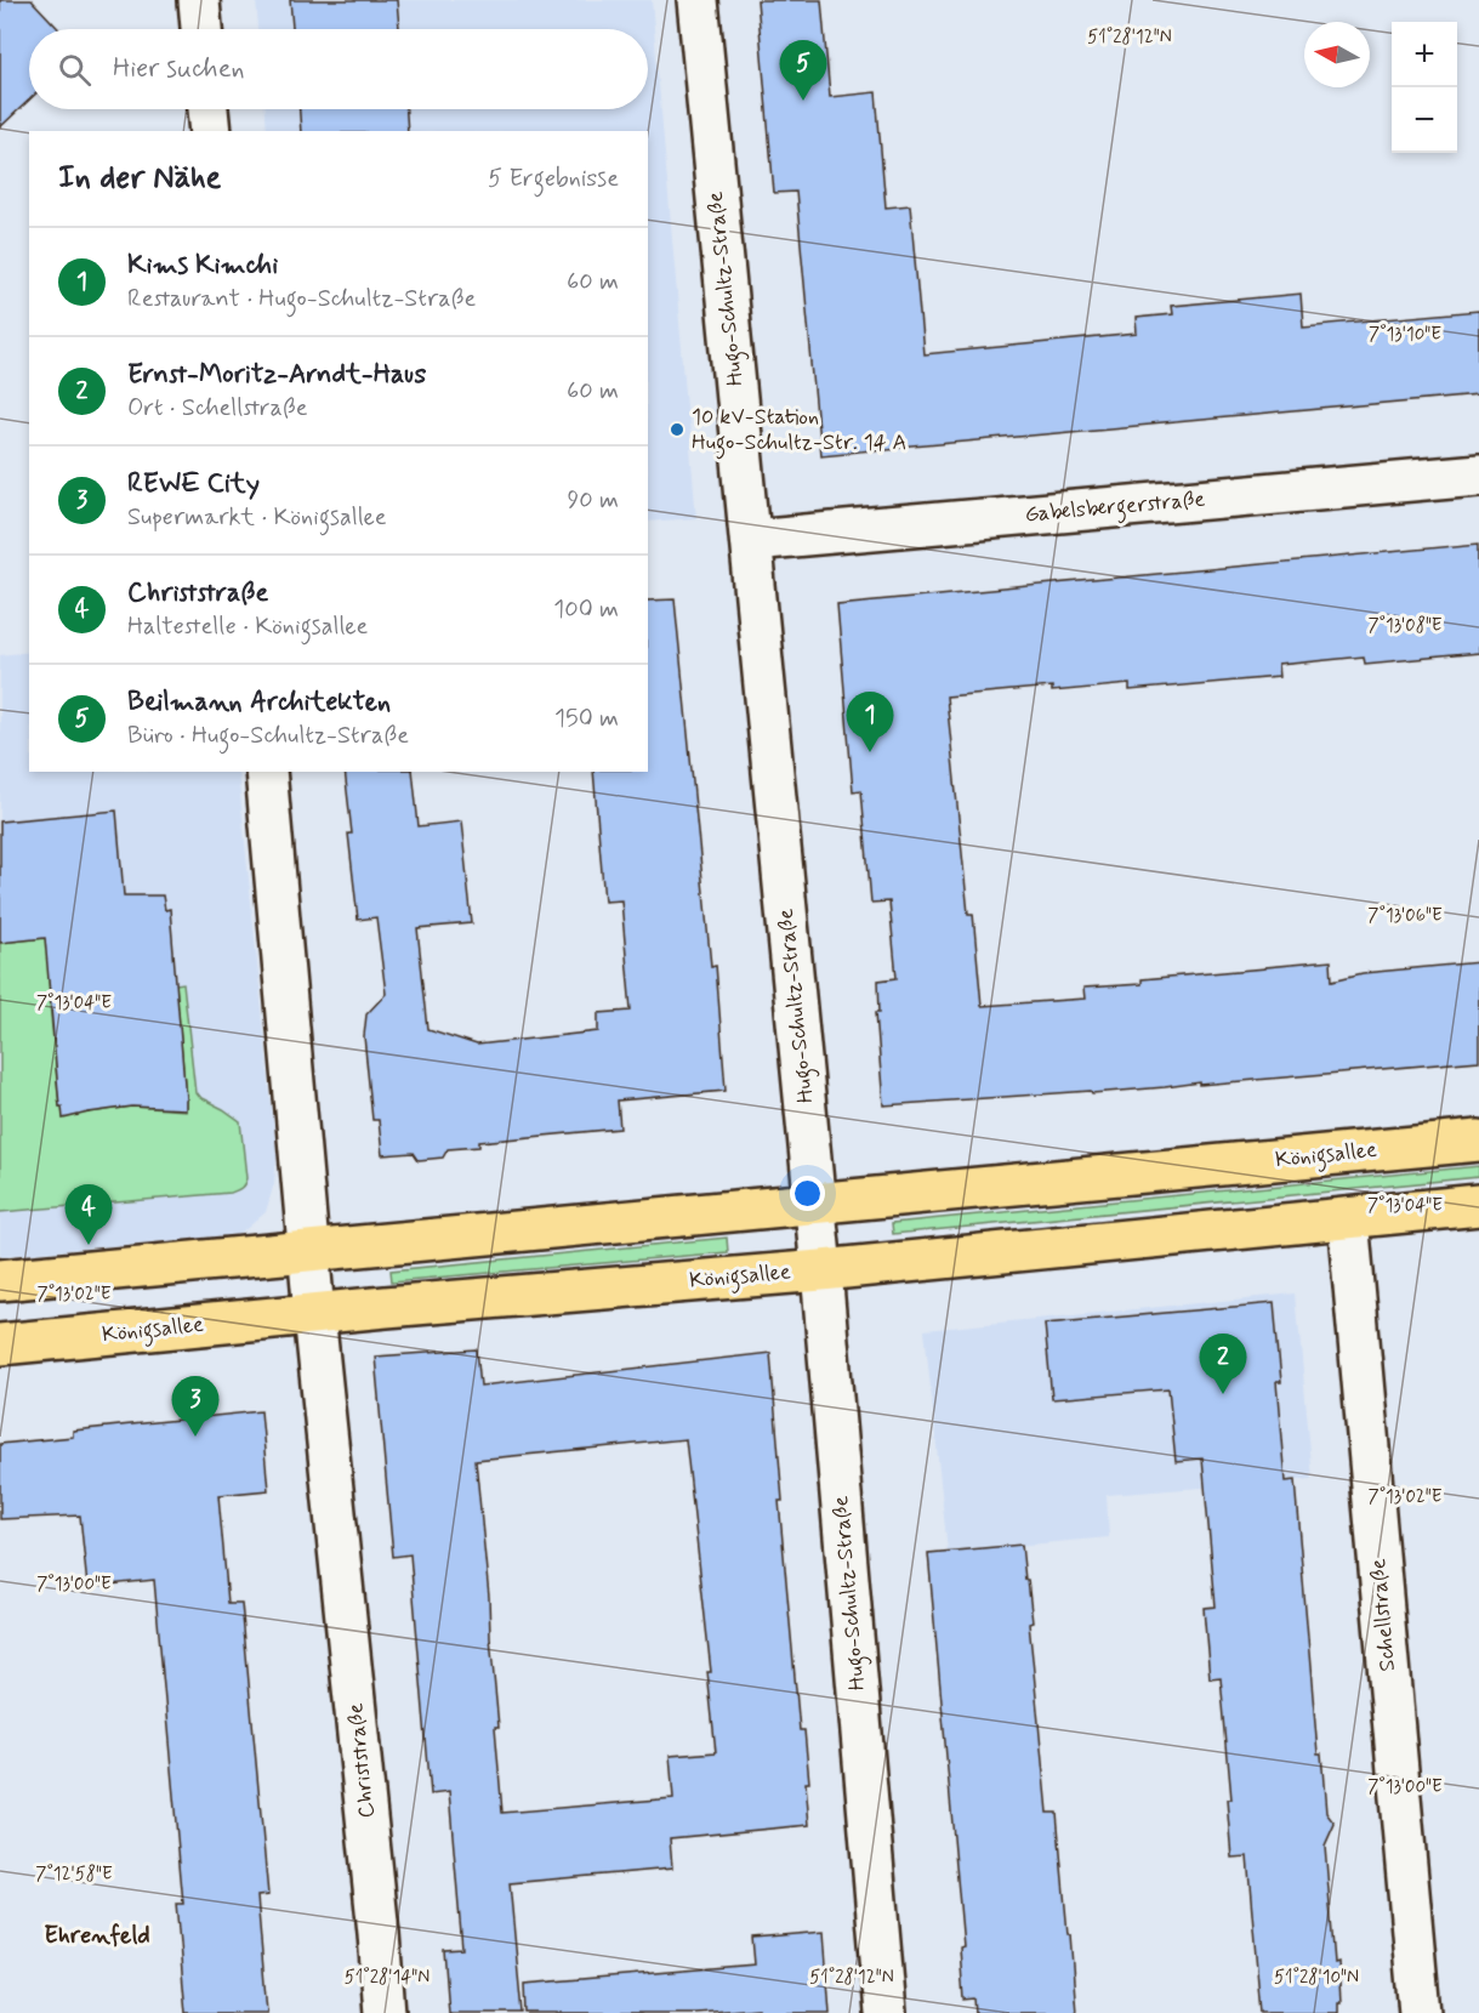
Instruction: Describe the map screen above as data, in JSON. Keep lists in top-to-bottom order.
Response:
{
  "streets": {
    "main road": ["Königsallee"],
    "street": [
      "Hugo-Schultz-Straße",
      "Gabelsbergerstraße",
      "Schellstraße",
      "Christstraße"
    ]
  },
  "crossings": [
    ["Hugo-Schultz-Straße", "Gabelsbergerstraße"],
    ["Hugo-Schultz-Straße", "Königsallee"],
    ["Königsallee", "Schellstraße"],
    ["Königsallee", "Christstraße"]
  ],
  "districts": ["Ehrenfeld"],
  "places": ["10 kV-Station Hugo-Schultz-Str. 14 A"],
  "north": "left",
  "page": {
    "map_buttons": ["+", "−"],
    "search": "Hier suchen",
    "pins": [
      "5",
      "1",
      "4",
      "2",
      "3"
    ],
    "heading": ["In der Nähe", "5 Ergebnisse"],
    "list": [
      {
        "mark": "1",
        "name": "Kims Kimchi",
        "note": "Restaurant · Hugo-Schultz-Straße",
        "value": "60 m"
      },
      {
        "mark": "2",
        "name": "Ernst-Moritz-Arndt-Haus",
        "note": "Ort · Schellstraße",
        "value": "60 m"
      },
      {
        "mark": "3",
        "name": "REWE City",
        "note": "Supermarkt · Königsallee",
        "value": "90 m"
      },
      {
        "mark": "4",
        "name": "Christstraße",
        "note": "Haltestelle · Königsallee",
        "value": "100 m"
      },
      {
        "mark": "5",
        "name": "Beilmann Architekten",
        "note": "Büro · Hugo-Schultz-Straße",
        "value": "150 m"
      }
    ]
  },
  "coordinates": [
    "51°28'12\"N",
    "7°13'10\"E",
    "7°13'08\"E",
    "7°13'06\"E",
    "7°13'04\"E",
    "7°13'02\"E",
    "7°13'00\"E",
    "7°12'58\"E",
    "51°28'14\"N",
    "51°28'10\"N"
  ]
}
